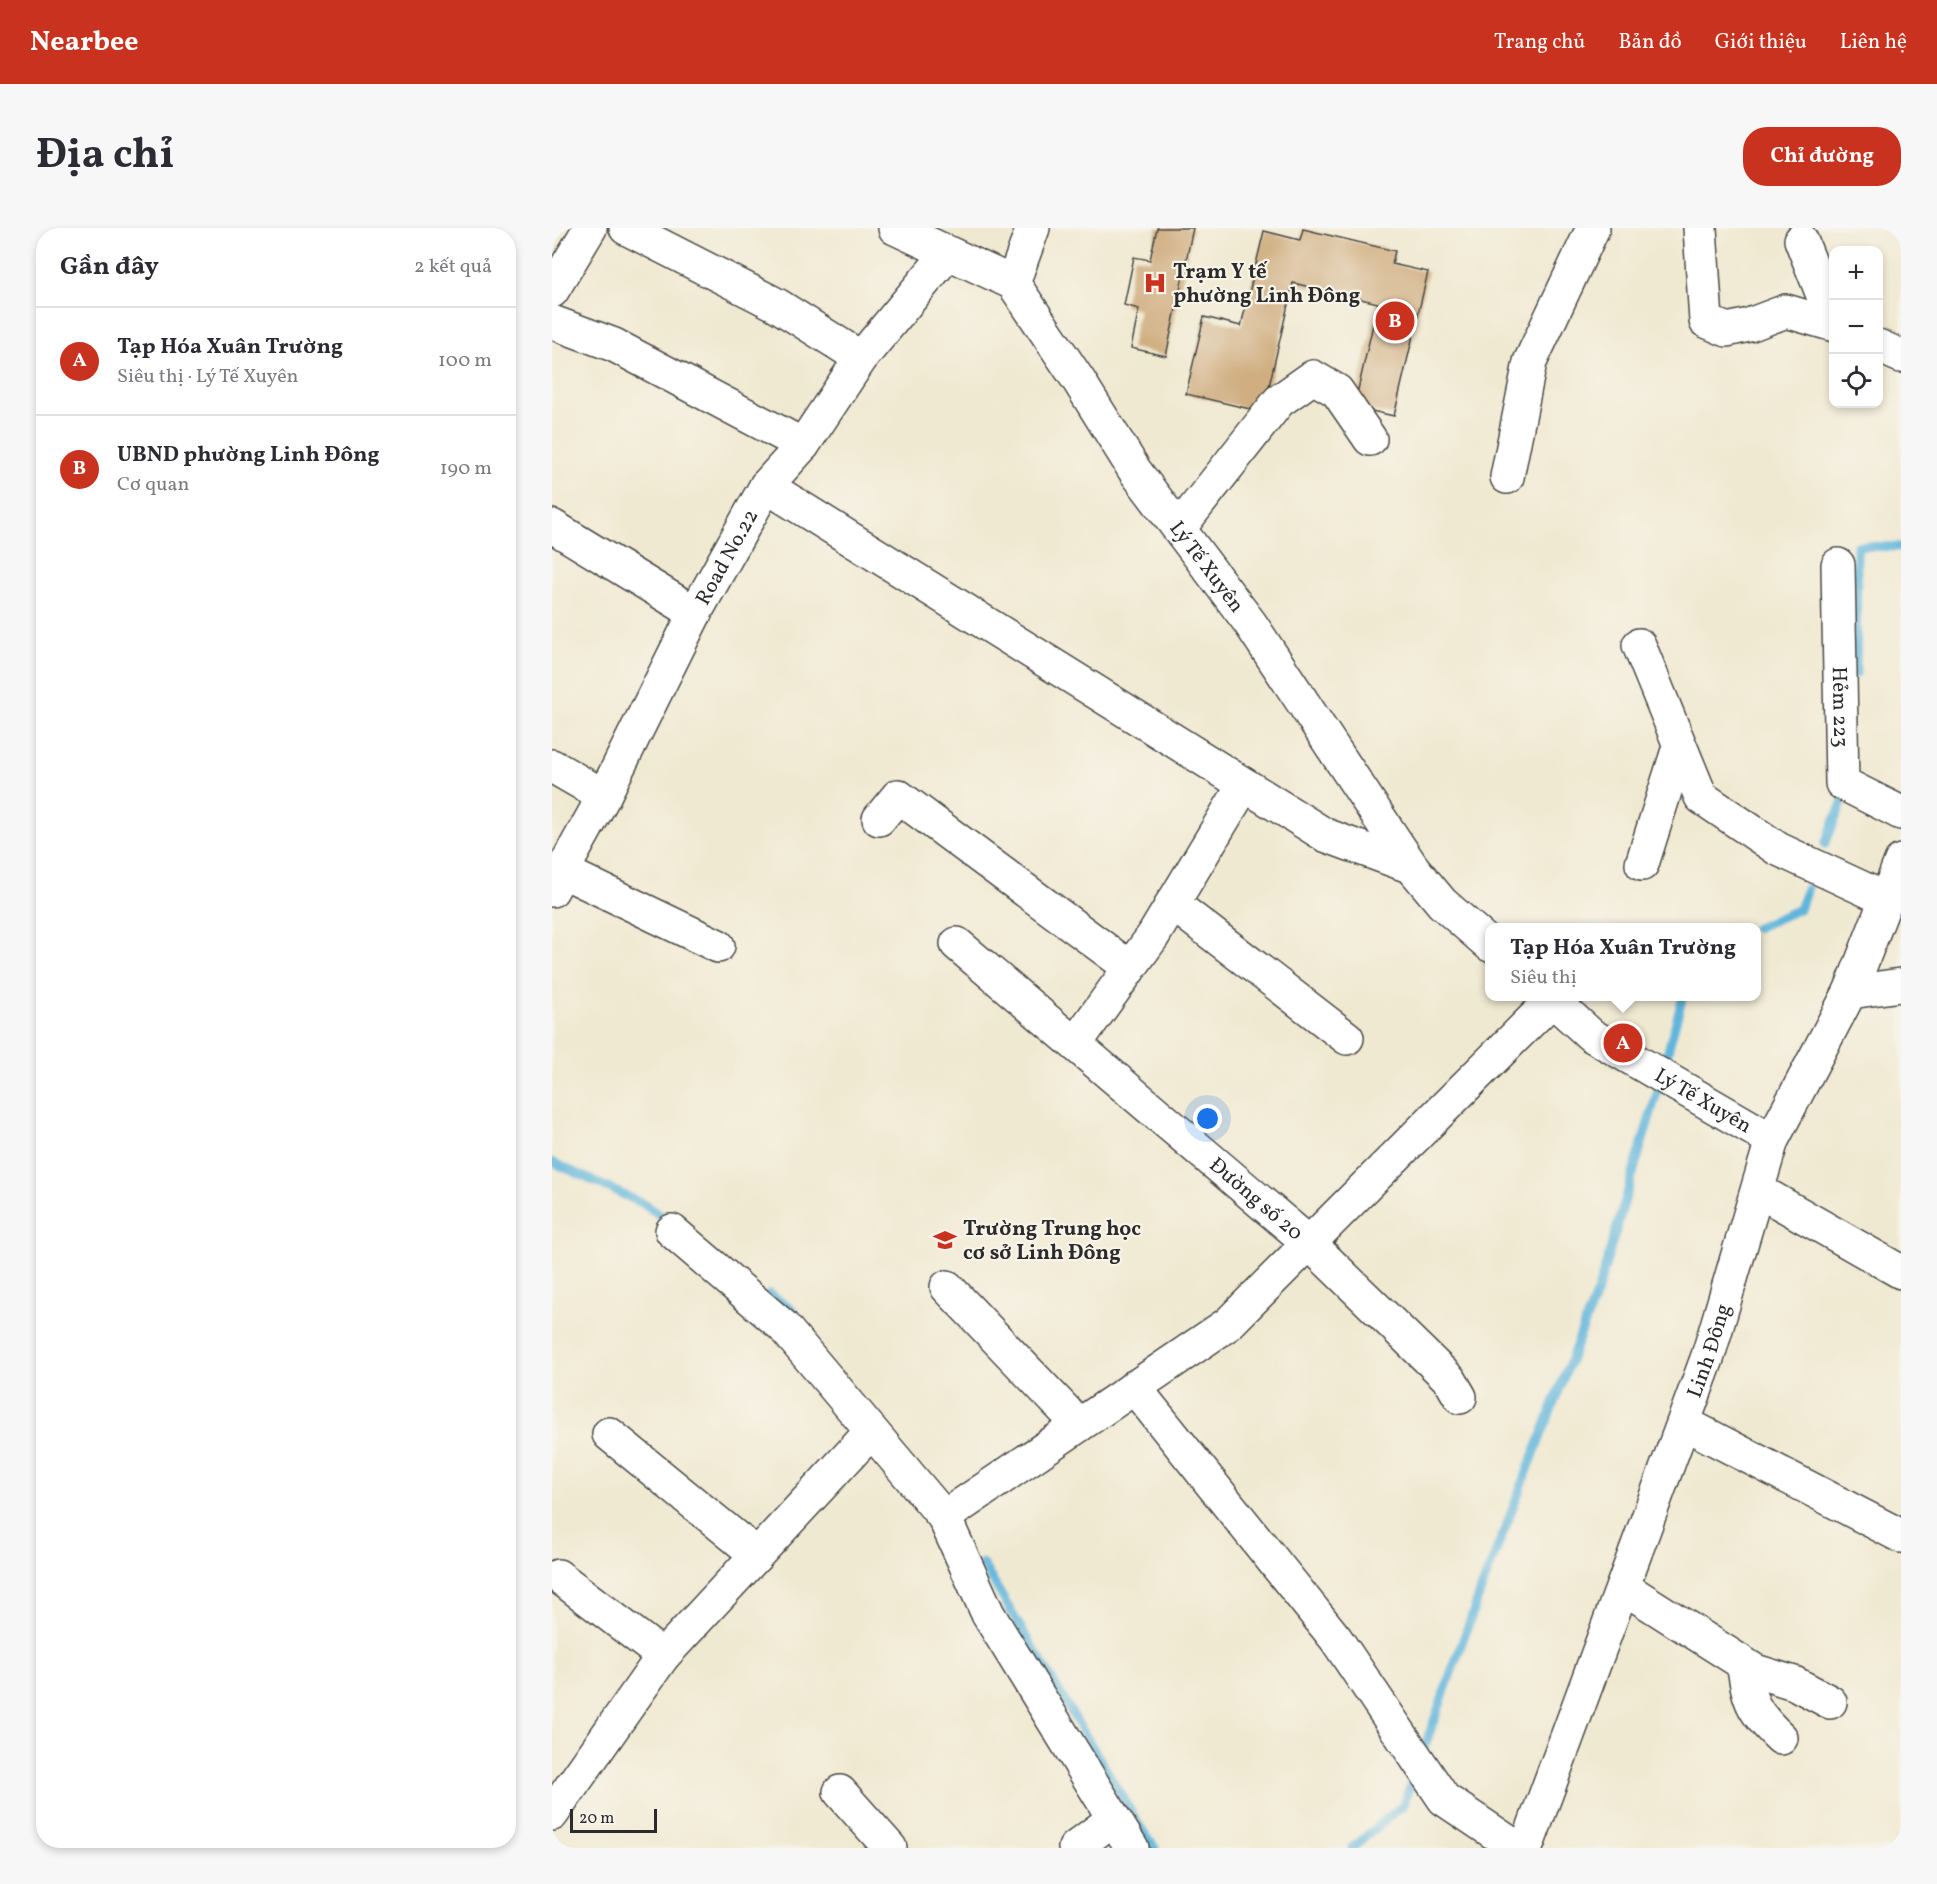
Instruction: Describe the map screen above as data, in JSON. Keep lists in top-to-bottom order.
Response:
{
  "streets": {
    "street": [
      "Road No.22",
      "Lý Tế Xuyên",
      "Hẻm 223",
      "Đường số 20",
      "Linh Đông"
    ]
  },
  "crossings": [
    ["Lý Tế Xuyên", "Linh Đông"]
  ],
  "places": {
    "hospital": ["Trạm Y tế phường Linh Đông"],
    "school or university": ["Trường Trung học cơ sở Linh Đông"]
  },
  "scale_bar": "20 m",
  "page": {
    "header": "Nearbee",
    "nav": [
      "Trang chủ",
      "Bản đồ",
      "Giới thiệu",
      "Liên hệ"
    ],
    "title": "Địa chỉ",
    "buttons": "Chỉ đường",
    "heading": ["Gần đây", "2 kết quả"],
    "map_buttons": ["+", "−"],
    "pins": ["B", "A"],
    "list": [
      {
        "mark": "A",
        "name": "Tạp Hóa Xuân Trường",
        "note": "Siêu thị · Lý Tế Xuyên",
        "value": "100 m"
      },
      {
        "mark": "B",
        "name": "UBND phường Linh Đông",
        "note": "Cơ quan",
        "value": "190 m"
      }
    ],
    "popup": ["Tạp Hóa Xuân Trường", "Siêu thị"],
    "scale": "20 m"
  }
}
